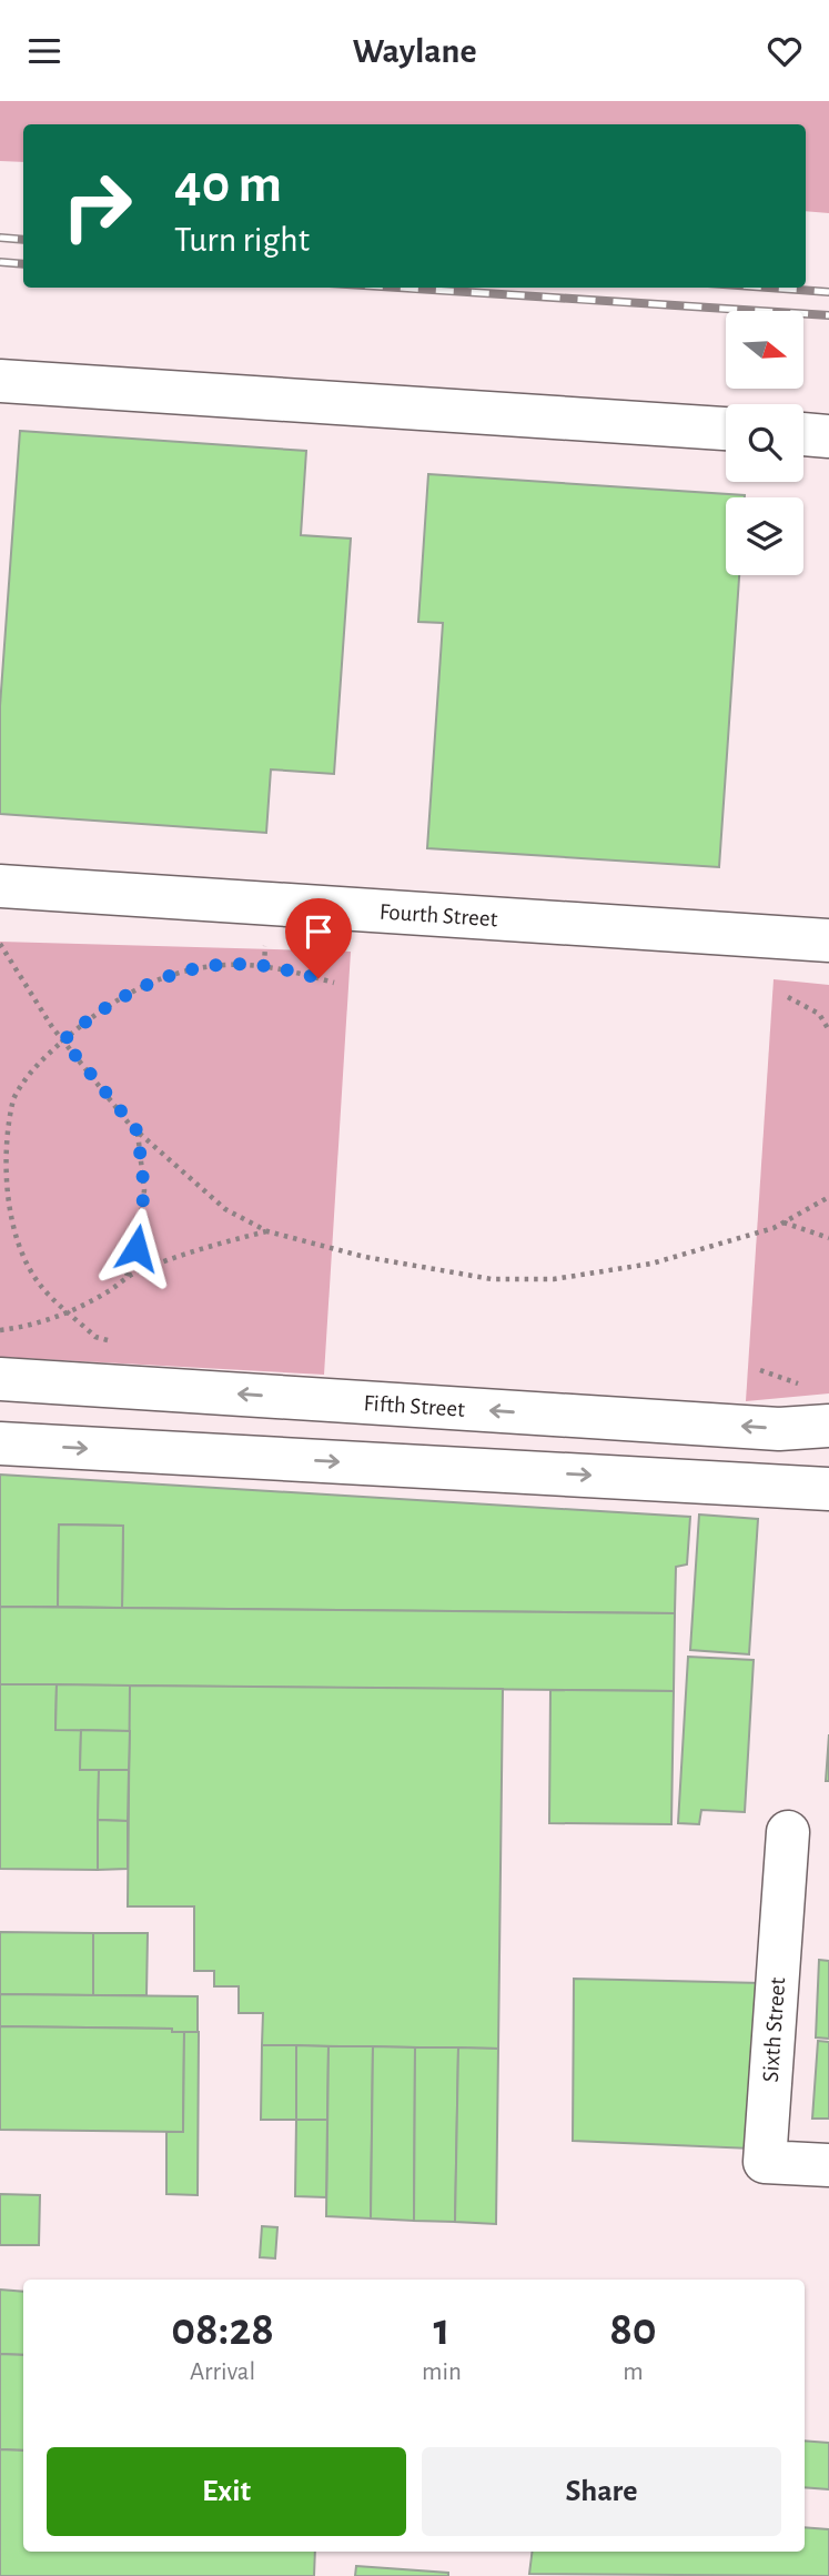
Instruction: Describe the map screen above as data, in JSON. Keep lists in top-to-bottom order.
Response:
{
  "streets": {
    "lane": ["Fourth Street", "Fifth Street", "Sixth Street"]
  },
  "north": "right",
  "page": {
    "header": "Waylane",
    "turn": ["40 m", "Turn right"],
    "eta": [
      "08:28",
      "Arrival",
      "1",
      "min",
      "80",
      "m"
    ],
    "buttons": ["Exit", "Share"]
  }
}
